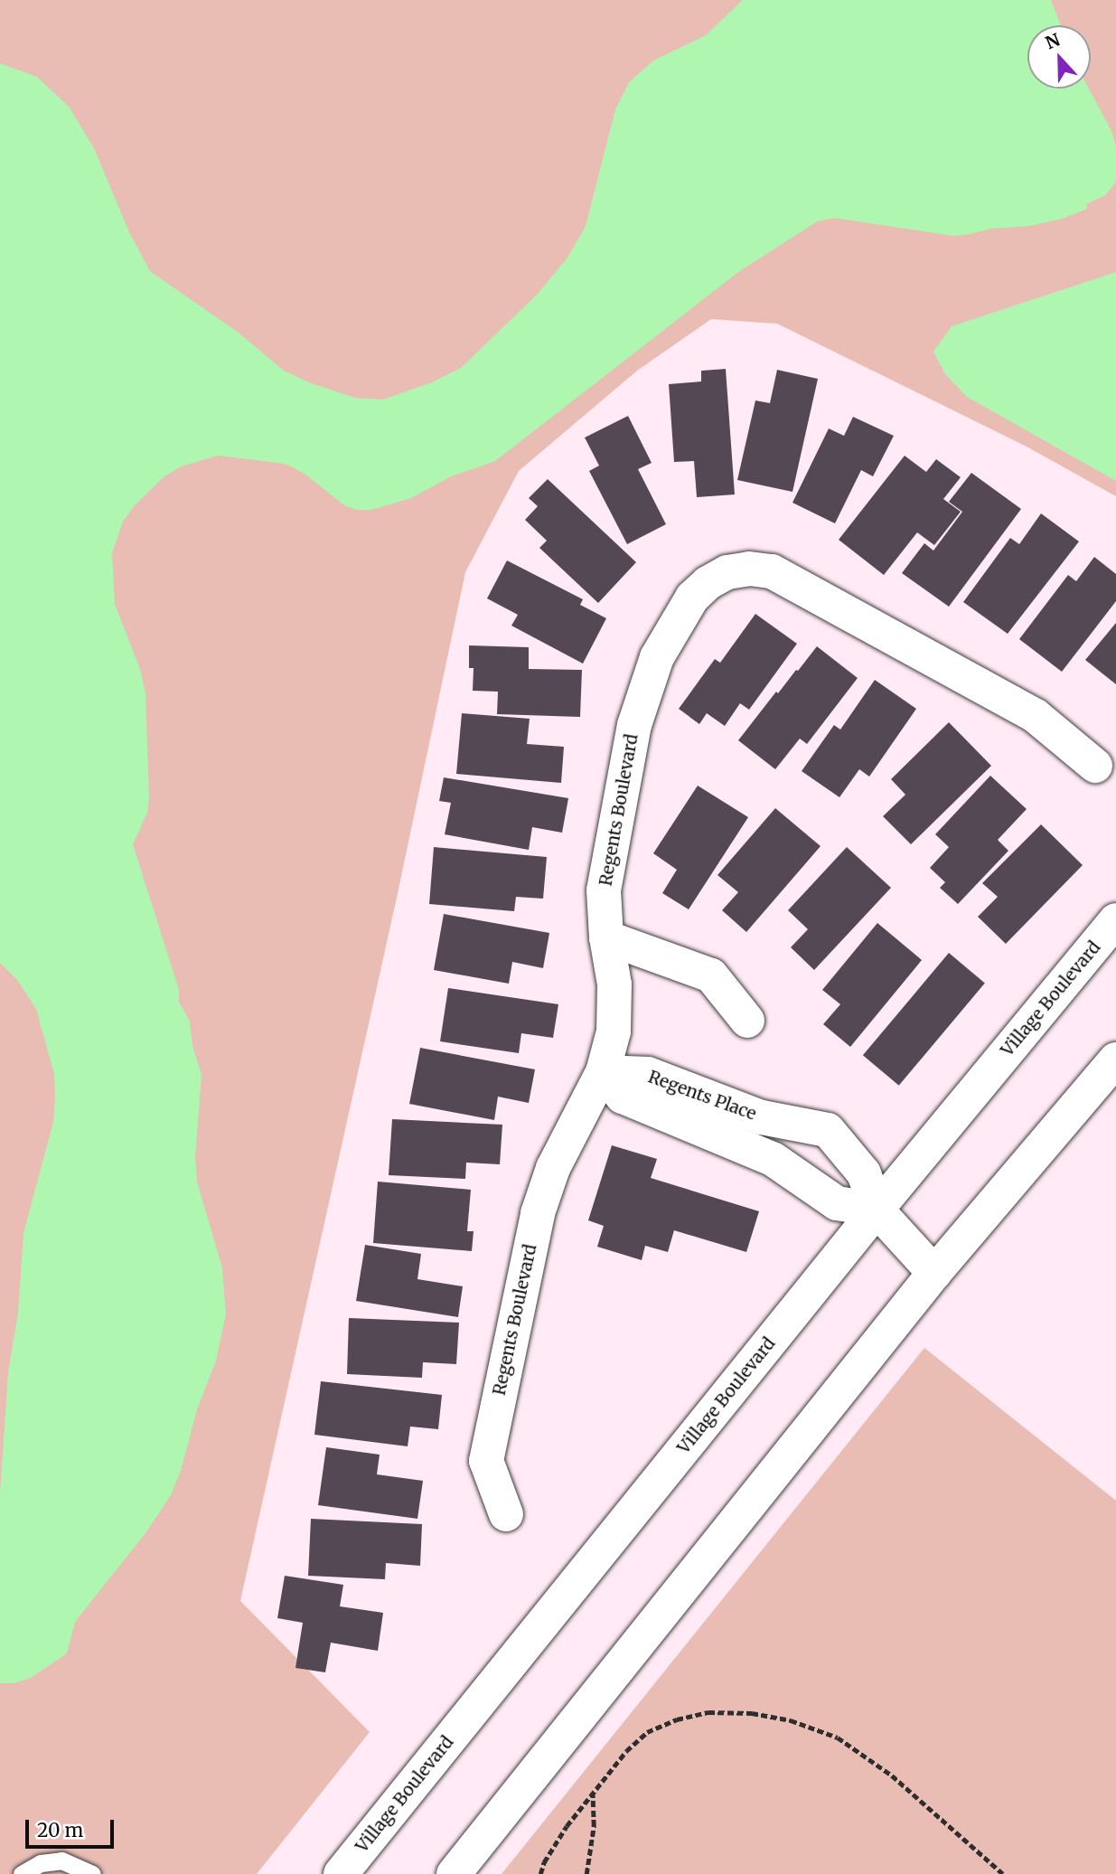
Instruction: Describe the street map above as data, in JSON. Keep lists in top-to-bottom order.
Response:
{
  "streets": {
    "street": ["Regents Boulevard", "Village Boulevard", "Regents Place"]
  },
  "crossings": [
    ["Regents Boulevard", "Regents Place"],
    ["Village Boulevard", "Regents Place"]
  ],
  "scale_bar": "20 m",
  "north": "top"
}
